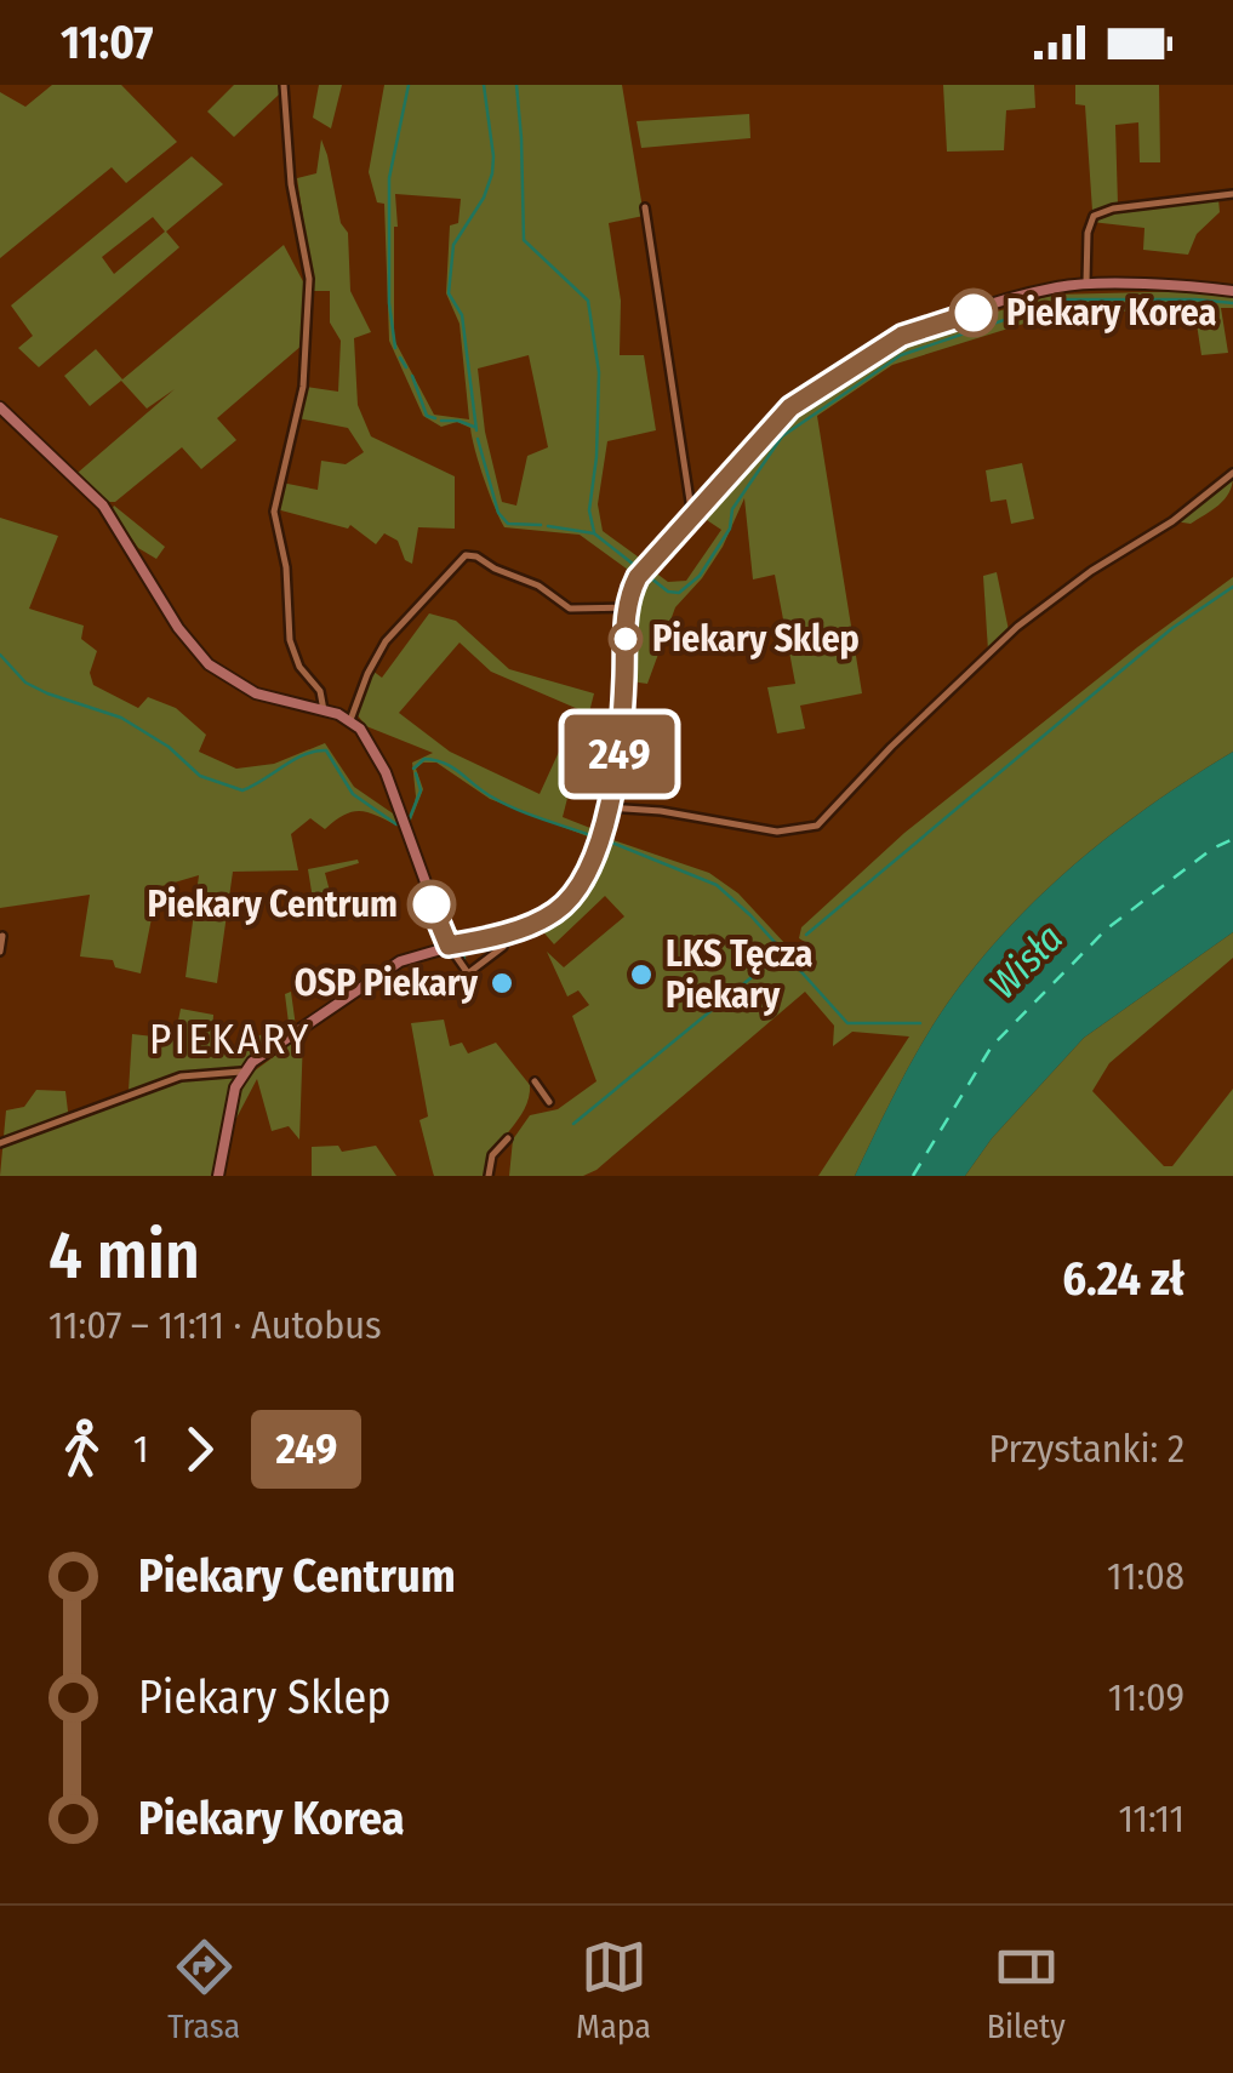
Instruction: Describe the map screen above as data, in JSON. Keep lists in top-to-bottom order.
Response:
{
  "districts": ["PIEKARY"],
  "water": ["Wisła"],
  "places": [
    "Piekary Korea",
    "Piekary Sklep",
    "Piekary Centrum",
    "LKS Tęcza Piekary",
    "OSP Piekary"
  ],
  "lines": ["bus line 249"],
  "page": {
    "status": "11:07",
    "on_map": "249",
    "heading": ["4 min", "11:07 – 11:11 · Autobus", "6.24 zł"],
    "legs": ["1", "249", "Przystanki: 2"],
    "list": [
      {
        "name": "Piekary Centrum",
        "value": "11:08"
      },
      {
        "name": "Piekary Sklep",
        "value": "11:09"
      },
      {
        "name": "Piekary Korea",
        "value": "11:11"
      }
    ],
    "tabs": ["Trasa", "Mapa", "Bilety"]
  }
}
